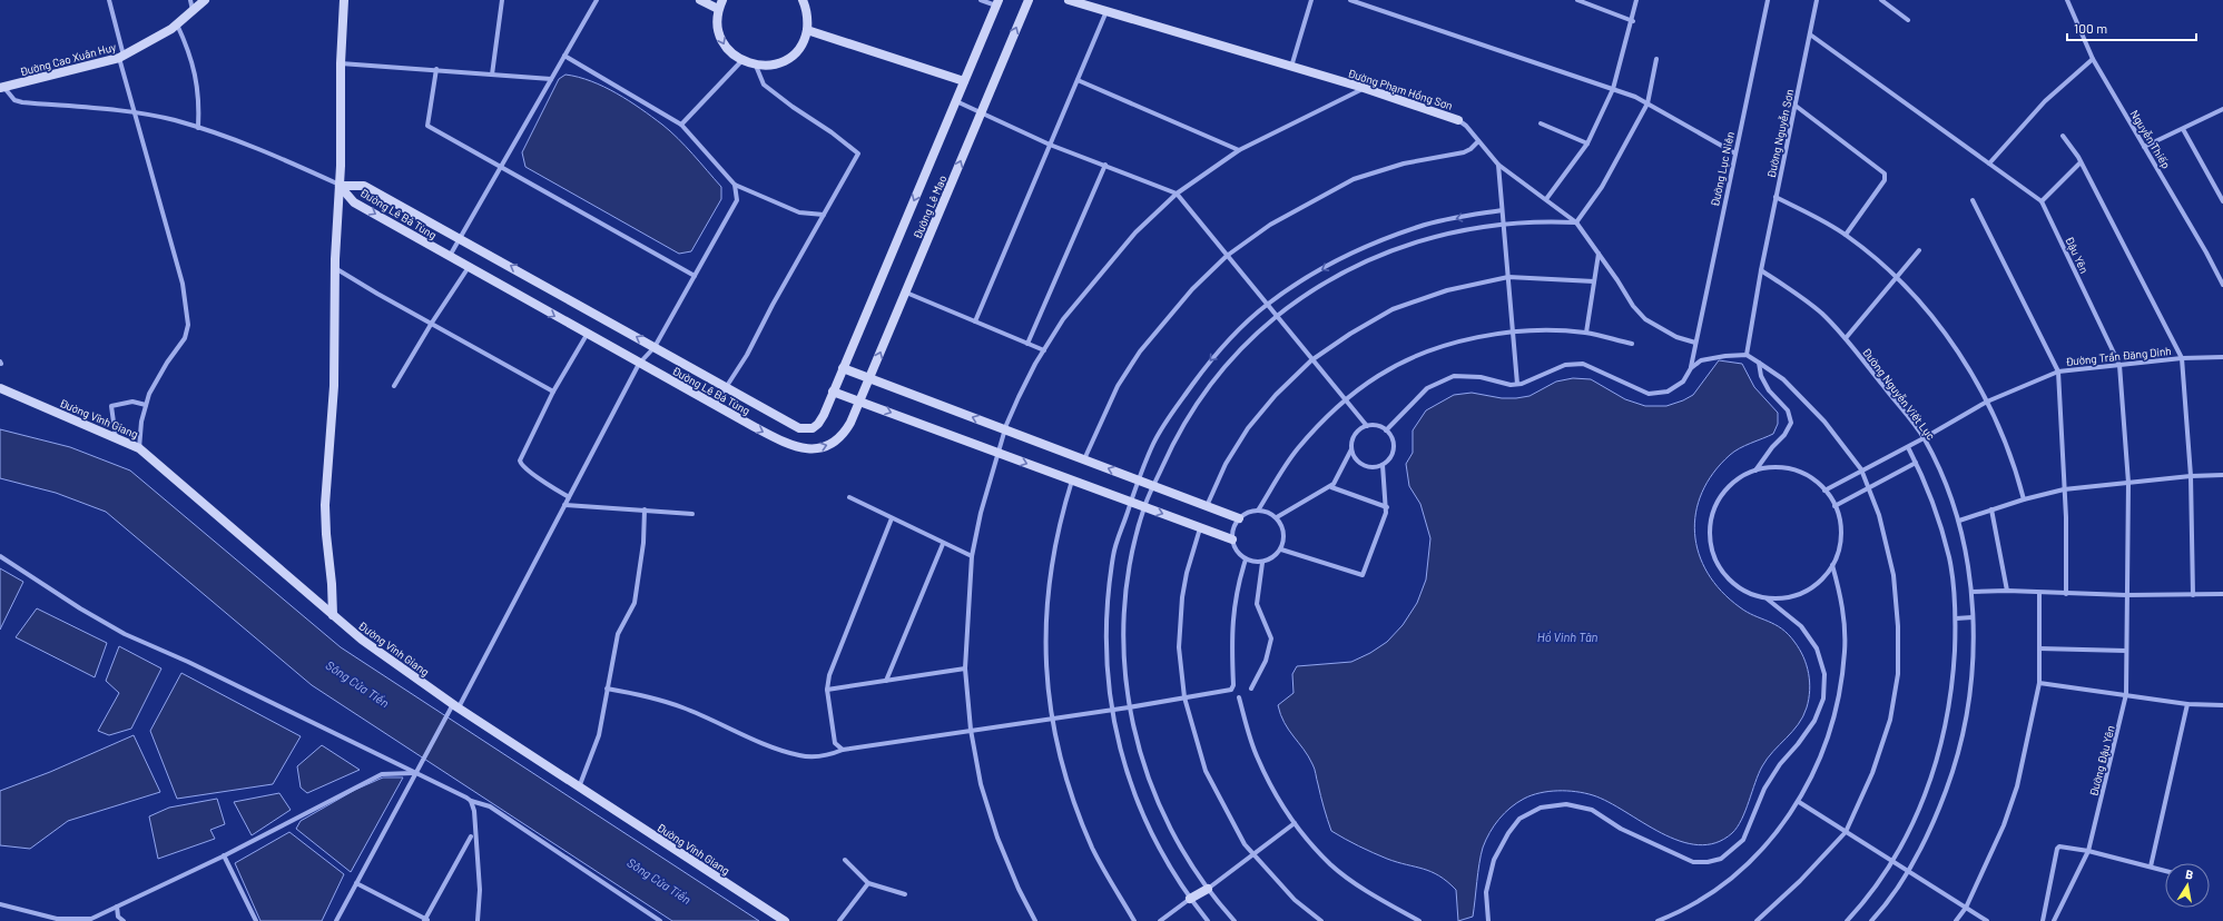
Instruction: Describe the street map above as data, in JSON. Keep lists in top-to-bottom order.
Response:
{
  "streets": {
    "street": [
      "Đường Cao Xuân Huy",
      "Đường Phạm Hồng Sơn",
      "Đường Nguyễn Sơn",
      "Nguyễn Thiếp",
      "Đường Lục Niên",
      "Đường Lê Mao",
      "Đường Lê Bá Tùng",
      "Đậu Yên",
      "Đường Trần Đăng Dinh",
      "Đường Nguyễn Viết Lục",
      "Đường Vĩnh Giang",
      "Đường Đậu Yên"
    ]
  },
  "crossings": [
    ["Đường Phạm Hồng Sơn", "Đường Lục Niên"],
    ["Đường Nguyễn Sơn", "Đậu Yên"],
    ["Đường Nguyễn Sơn", "Đường Nguyễn Viết Lục"],
    ["Đường Lê Mao", "Đường Lê Bá Tùng"],
    ["Đậu Yên", "Đường Trần Đăng Dinh"],
    ["Đậu Yên", "Đường Đậu Yên"],
    ["Đường Trần Đăng Dinh", "Đường Nguyễn Viết Lục"]
  ],
  "water": ["Hồ Vinh Tân", "Sông Cửa Tiền"],
  "scale_bar": "100 m",
  "north": "top"
}
